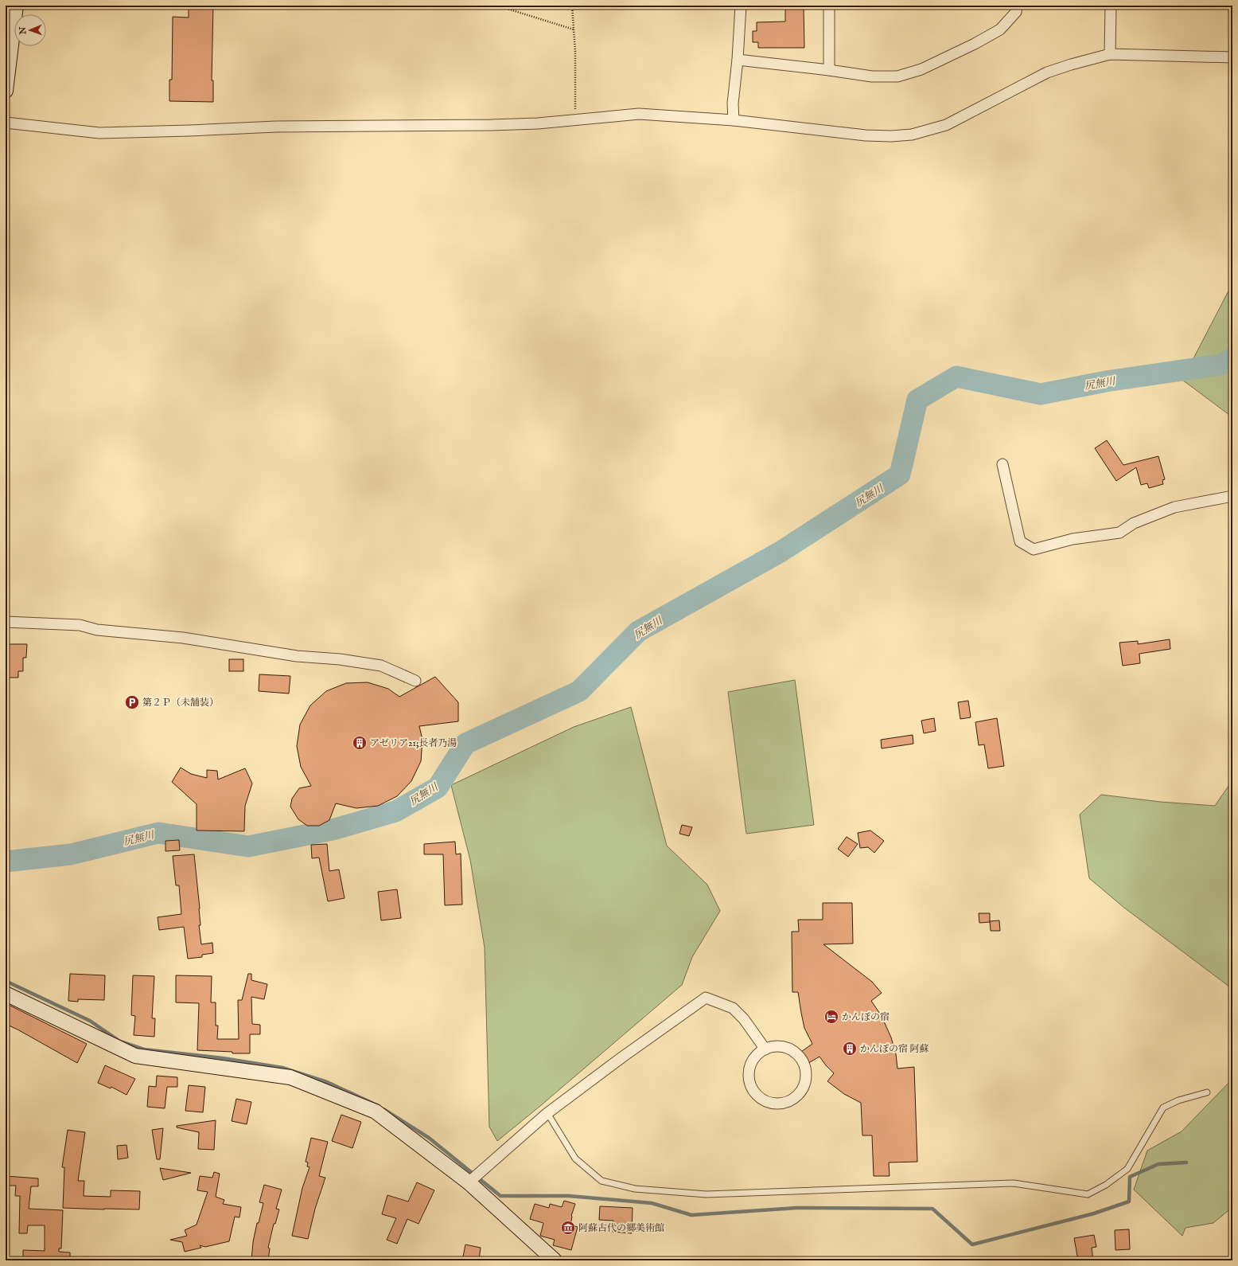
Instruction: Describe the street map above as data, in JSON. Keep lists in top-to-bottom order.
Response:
{
  "water": ["尻無川"],
  "places": {
    "parking": ["第２Ｐ（未舗装）"],
    "building": ["アゼリア21;長者乃湯", "かんぽの宿 阿蘇"],
    "hotel": ["かんぽの宿"],
    "museum": ["阿蘇古代の郷美術館"]
  },
  "north": "left"
}
